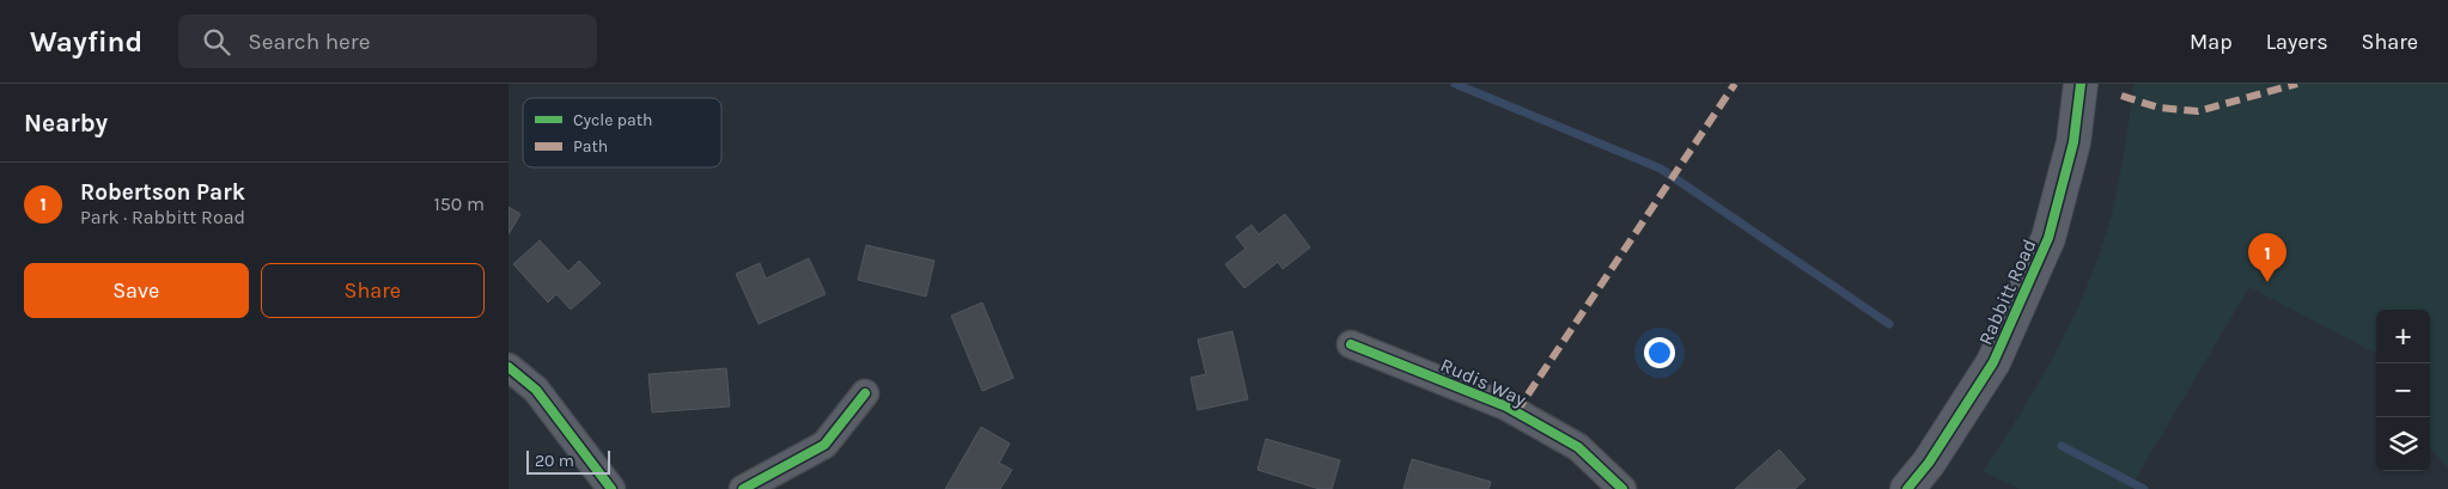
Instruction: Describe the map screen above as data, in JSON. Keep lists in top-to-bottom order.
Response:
{
  "streets": {
    "street": ["Rabbitt Road", "Rudis Way"]
  },
  "legend": ["Cycle path", "Path"],
  "scale_bar": "20 m",
  "page": {
    "header": "Wayfind",
    "search": "Search here",
    "nav": ["Map", "Layers", "Share"],
    "heading": "Nearby",
    "list": [
      {
        "mark": "1",
        "name": "Robertson Park",
        "note": "Park · Rabbitt Road",
        "value": "150 m"
      }
    ],
    "pins": "1",
    "buttons": ["Save", "Share"],
    "map_buttons": ["+", "−"],
    "scale": "20 m"
  }
}
